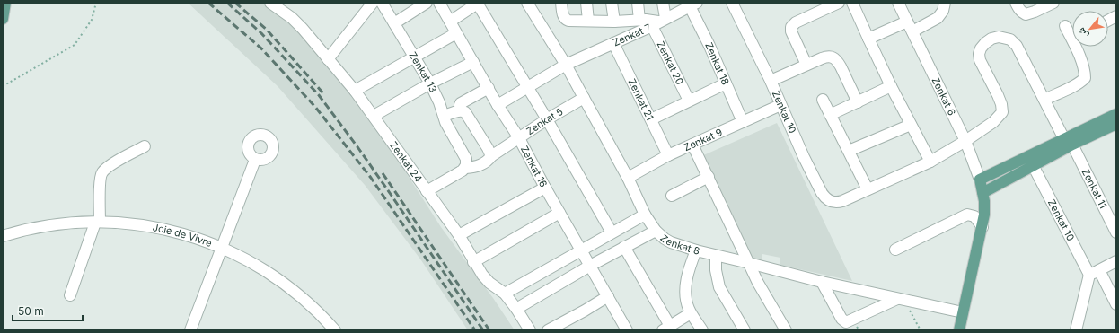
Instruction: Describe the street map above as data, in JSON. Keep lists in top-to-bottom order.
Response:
{
  "streets": {
    "main road": ["Zenkat 6"],
    "street": [
      "Zenkat 7",
      "Zenkat 20",
      "Zenkat 18",
      "Zenkat 13",
      "Zenkat 21",
      "Zenkat 10",
      "Zenkat 5",
      "Zenkat 9",
      "Zenkat 24",
      "Zenkat 16",
      "Zenkat 11",
      "Joie de Vivre",
      "Zenkat 8"
    ]
  },
  "crossings": [
    ["Zenkat 7", "Zenkat 20"],
    ["Zenkat 7", "Zenkat 18"],
    ["Zenkat 7", "Zenkat 21"],
    ["Zenkat 7", "Zenkat 16"],
    ["Zenkat 7", "Zenkat 8"],
    ["Zenkat 18", "Zenkat 9"],
    ["Zenkat 13", "Zenkat 5"],
    ["Zenkat 6", "Zenkat 10"],
    ["Zenkat 6", "Zenkat 11"],
    ["Zenkat 6", "Zenkat 8"],
    ["Zenkat 21", "Zenkat 9"],
    ["Zenkat 10", "Zenkat 9"],
    ["Zenkat 10", "Zenkat 11"],
    ["Zenkat 5", "Zenkat 16"],
    ["Zenkat 5", "Zenkat 8"],
    ["Zenkat 9", "Zenkat 8"]
  ],
  "scale_bar": "50 m",
  "north": "bottom left"
}
